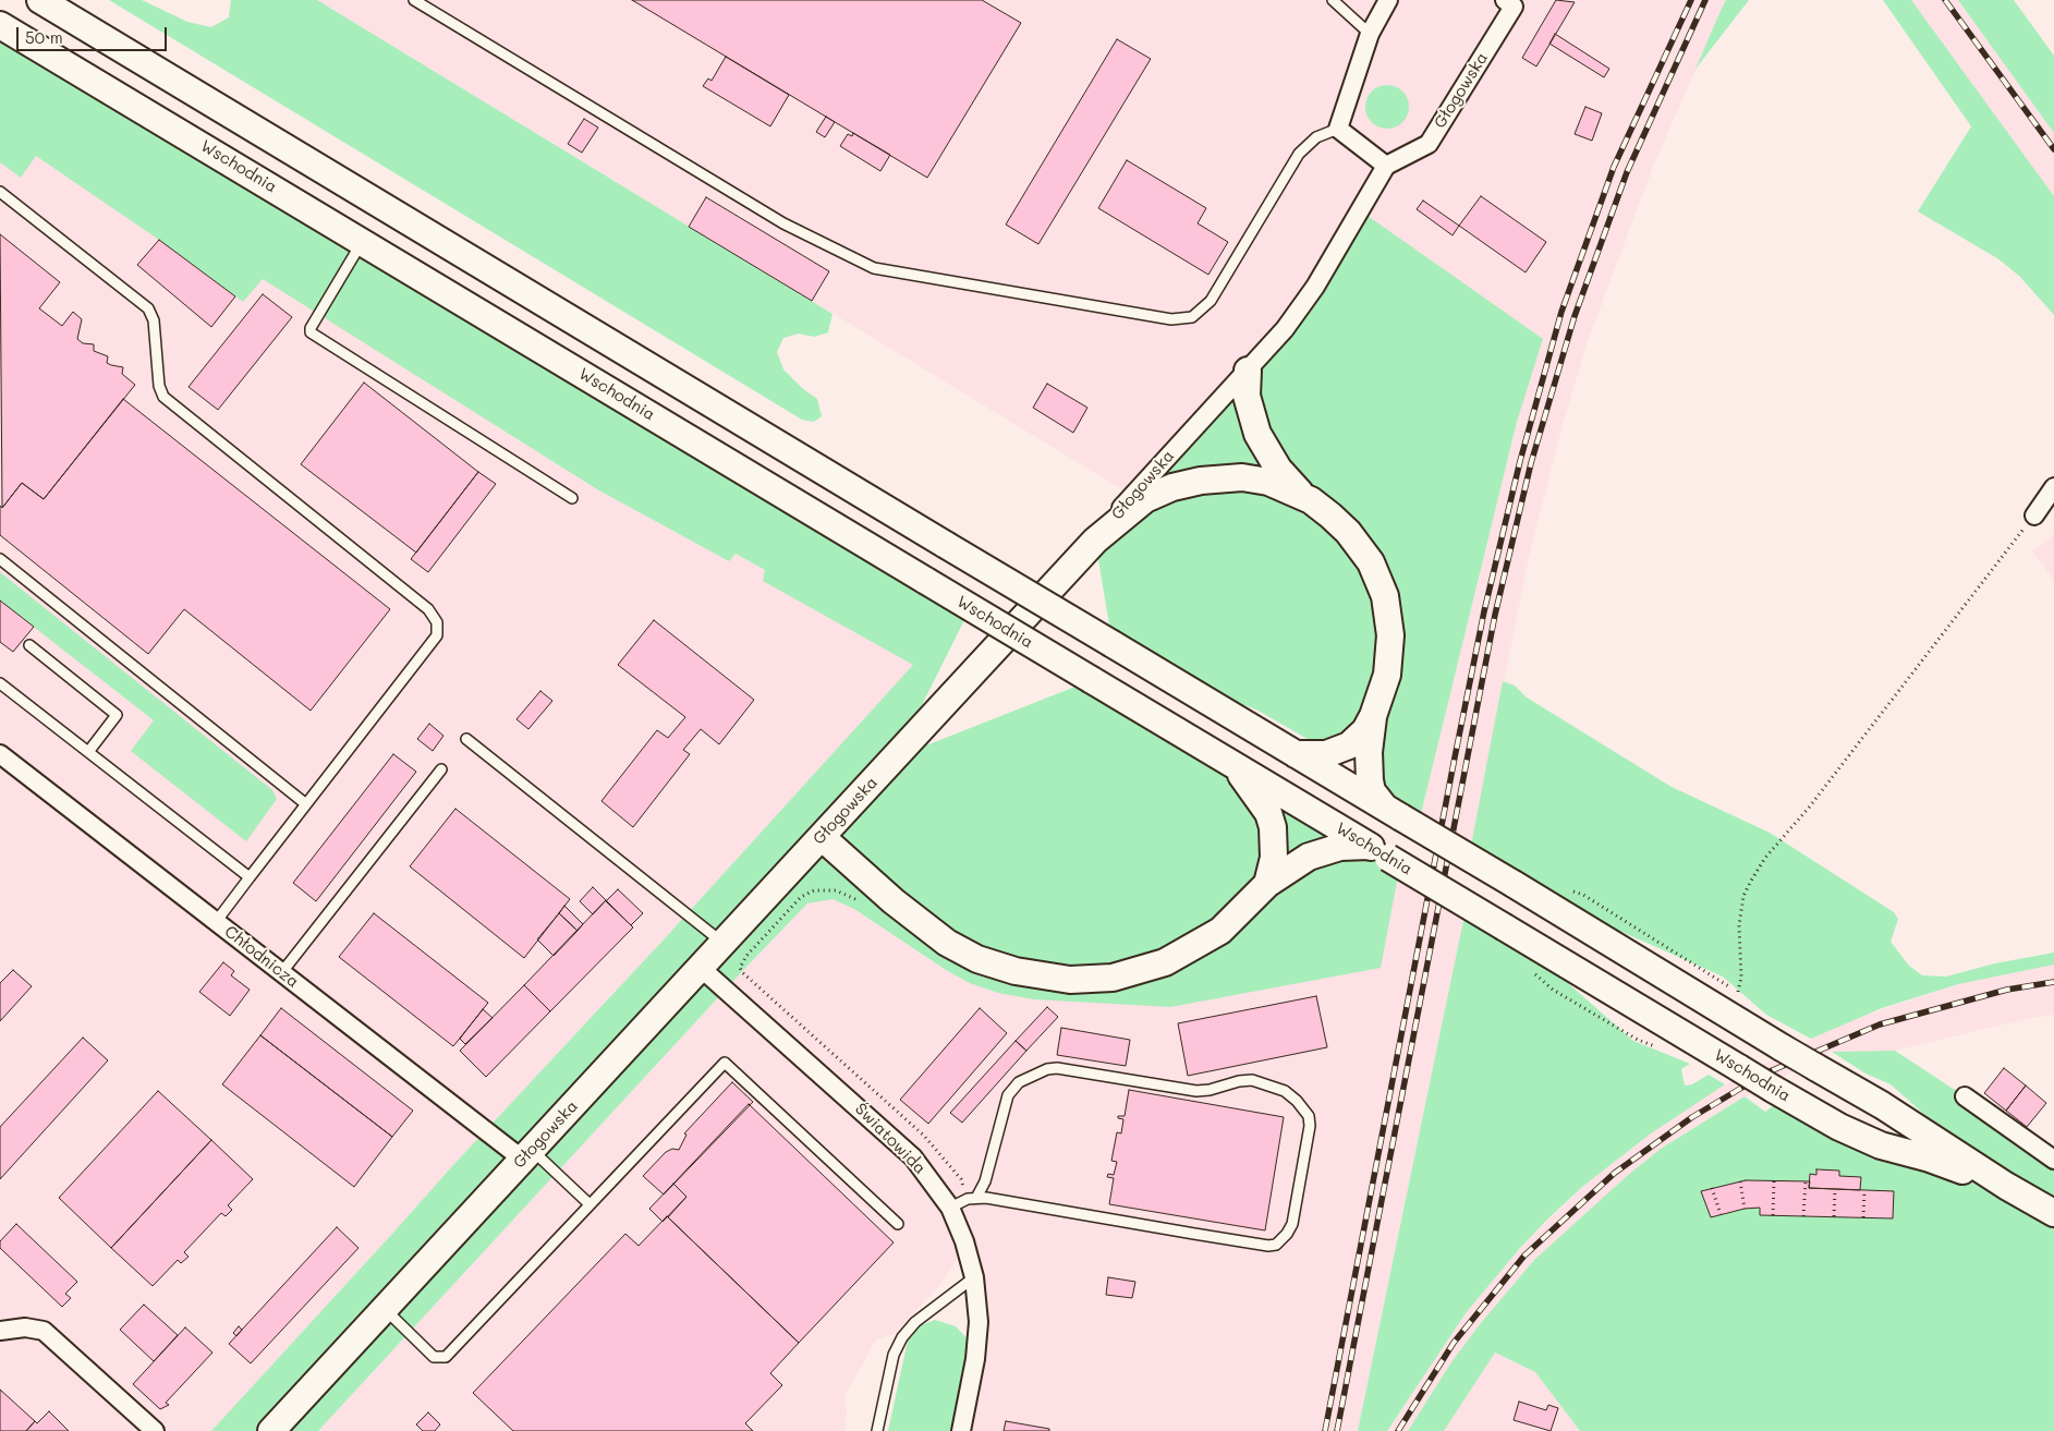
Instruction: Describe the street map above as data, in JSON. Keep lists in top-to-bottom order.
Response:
{
  "streets": {
    "street": [
      "Głogowska",
      "Wschodnia",
      "Chłodnicza",
      "Światowida"
    ]
  },
  "crossings": [
    ["Głogowska", "Chłodnicza"],
    ["Głogowska", "Światowida"]
  ],
  "scale_bar": "50 m"
}
